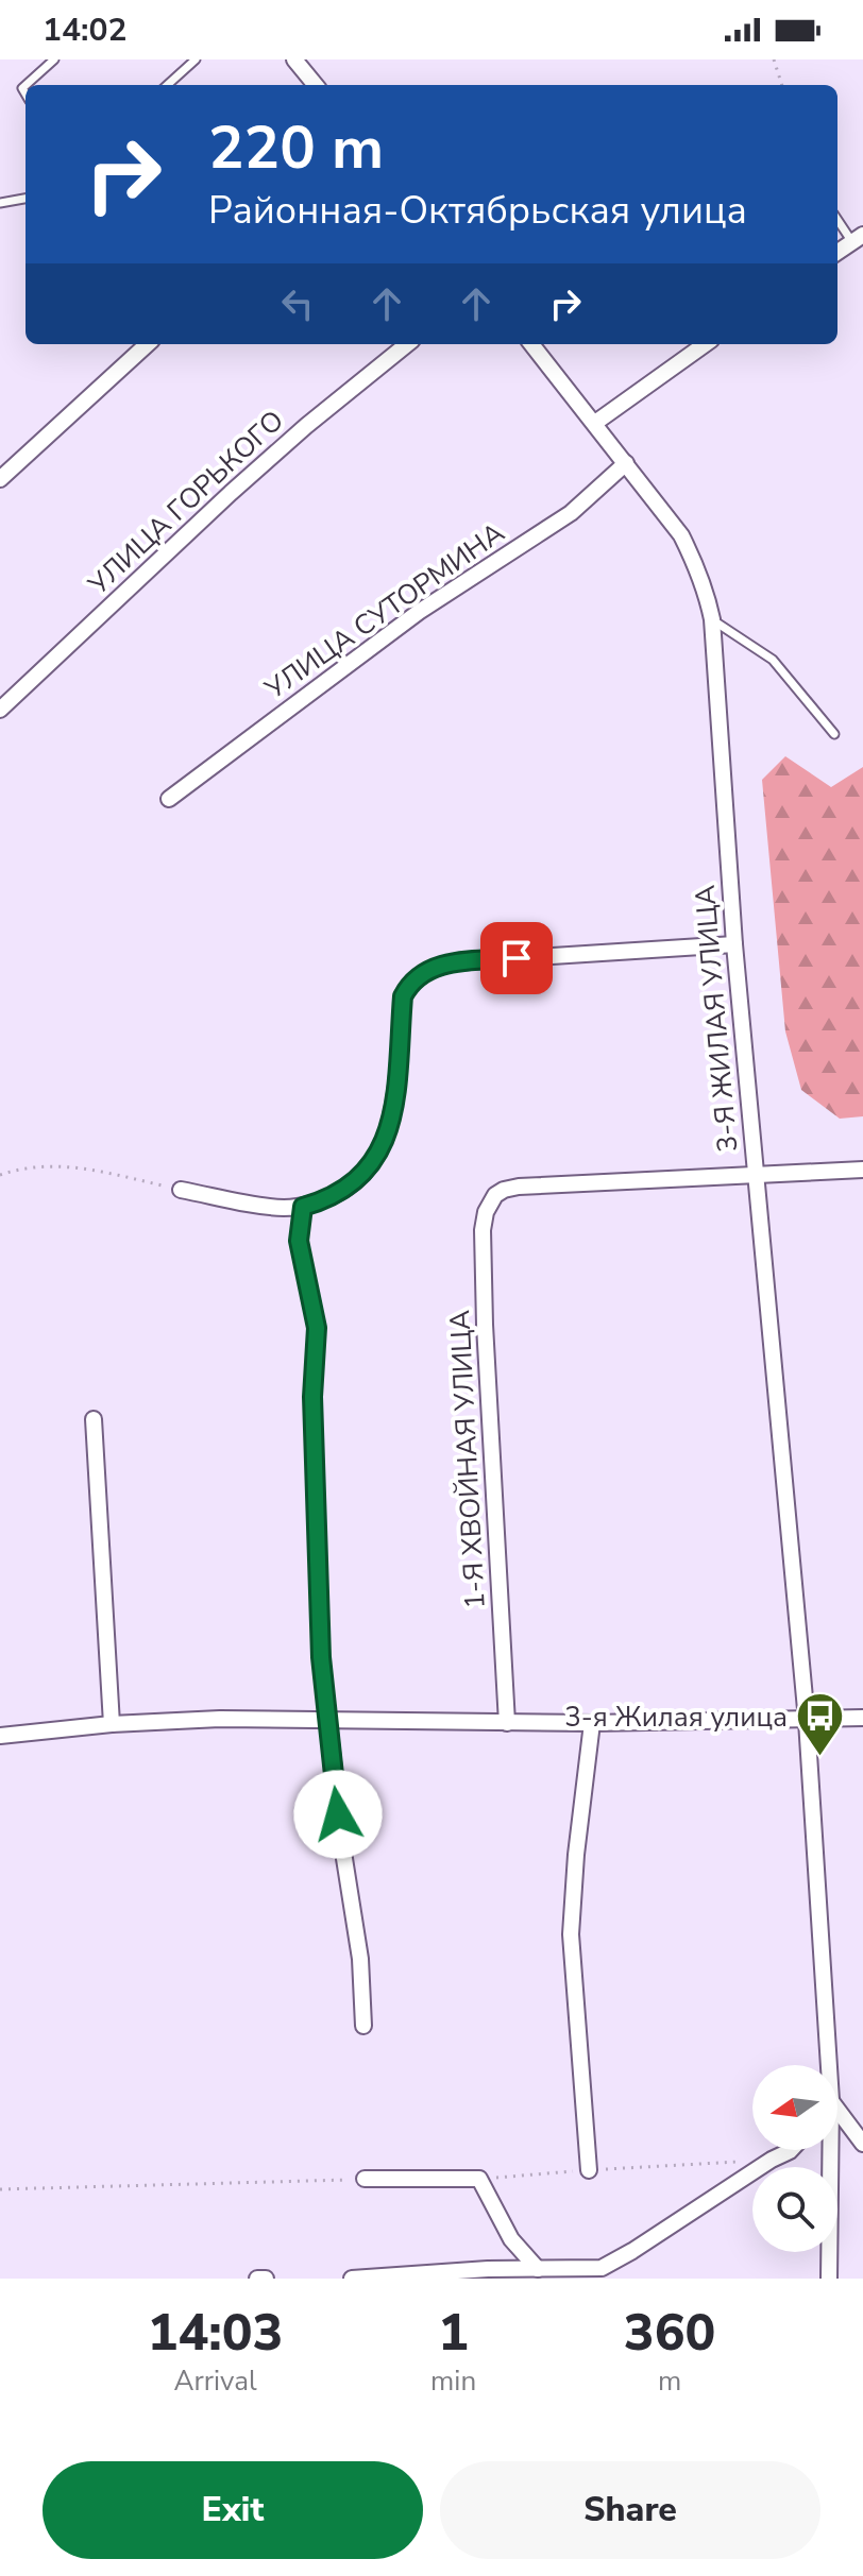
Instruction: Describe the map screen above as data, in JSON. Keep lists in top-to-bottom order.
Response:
{
  "streets": {
    "street": [
      "УЛИЦА ГОРЬКОГО",
      "УЛИЦА СУТОРМИНА",
      "3-Я ЖИЛАЯ УЛИЦА",
      "1-Я ХВОЙНАЯ УЛИЦА"
    ]
  },
  "crossings": [
    ["3-Я ЖИЛАЯ УЛИЦА", "1-Я ХВОЙНАЯ УЛИЦА"]
  ],
  "places": {
    "bus stop": ["3-я Жилая улица"]
  },
  "north": "left",
  "page": {
    "status": "14:02",
    "turn": ["220 m", "Районная-Октябрьская улица"],
    "eta": [
      "14:03",
      "Arrival",
      "1",
      "min",
      "360",
      "m"
    ],
    "buttons": ["Exit", "Share"]
  }
}
